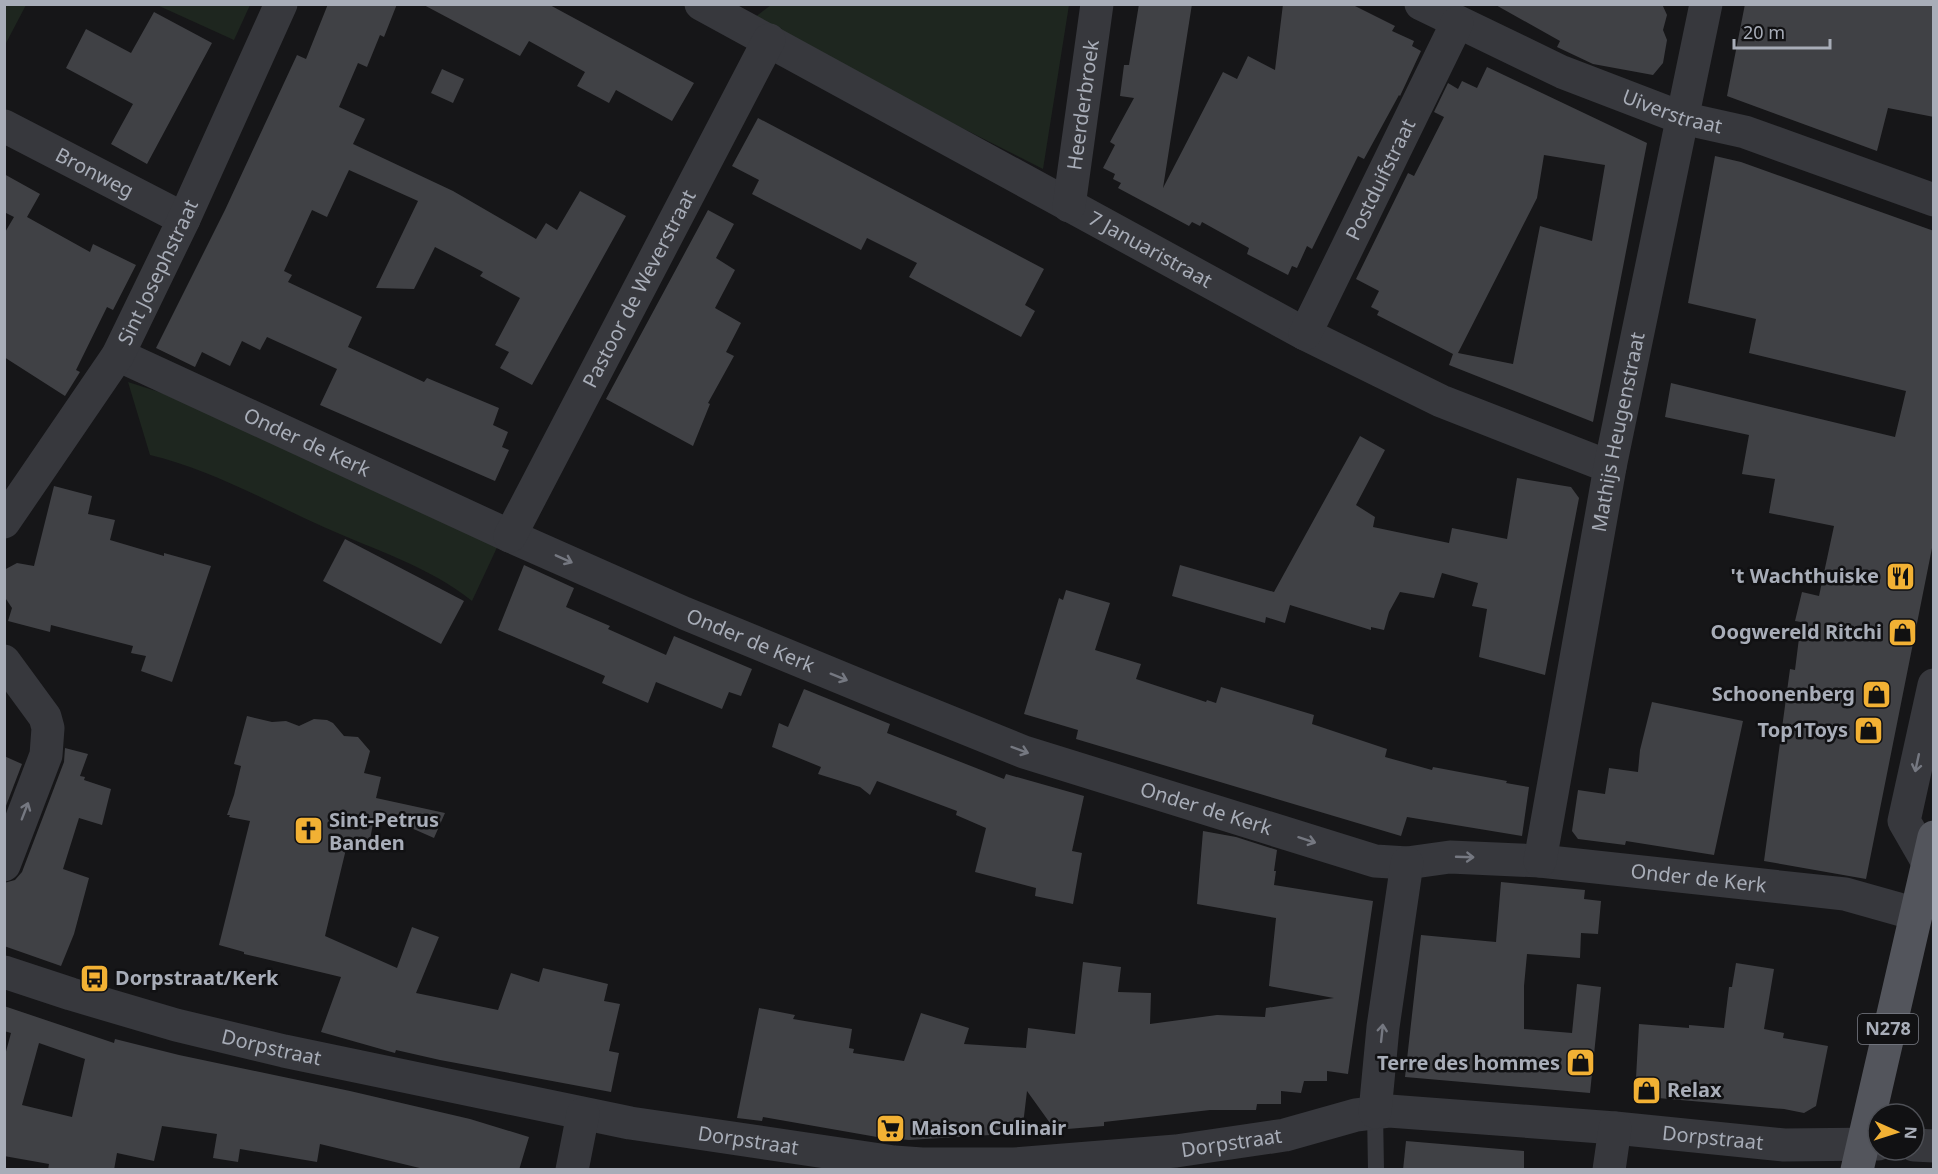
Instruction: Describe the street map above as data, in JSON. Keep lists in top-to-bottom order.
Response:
{
  "streets": {
    "main road": ["N278"],
    "street": [
      "Heerderbroek",
      "Uiverstraat",
      "Bronweg",
      "Postduifstraat",
      "7 Januaristraat",
      "Sint Josephstraat",
      "Pastoor de Weverstraat",
      "Mathijs Heugenstraat",
      "Onder de Kerk",
      "Dorpstraat"
    ]
  },
  "crossings": [
    ["Heerderbroek", "7 Januaristraat"],
    ["Uiverstraat", "Postduifstraat"],
    ["Uiverstraat", "Mathijs Heugenstraat"],
    ["Bronweg", "Sint Josephstraat"],
    ["Postduifstraat", "7 Januaristraat"],
    ["7 Januaristraat", "Pastoor de Weverstraat"],
    ["7 Januaristraat", "Mathijs Heugenstraat"],
    ["Sint Josephstraat", "Onder de Kerk"],
    ["Pastoor de Weverstraat", "Onder de Kerk"],
    ["Mathijs Heugenstraat", "Onder de Kerk"],
    ["Onder de Kerk", "N278"]
  ],
  "one_way": ["Onder de Kerk"],
  "places": {
    "restaurant": ["'t Wachthuiske"],
    "shop": [
      "Oogwereld Ritchi",
      "Schoonenberg",
      "Top1Toys",
      "Terre des hommes",
      "Relax"
    ],
    "church": ["Sint-Petrus Banden"],
    "bus stop": ["Dorpstraat/Kerk"],
    "supermarket": ["Maison Culinair"]
  },
  "scale_bar": "20 m",
  "north": "right"
}
